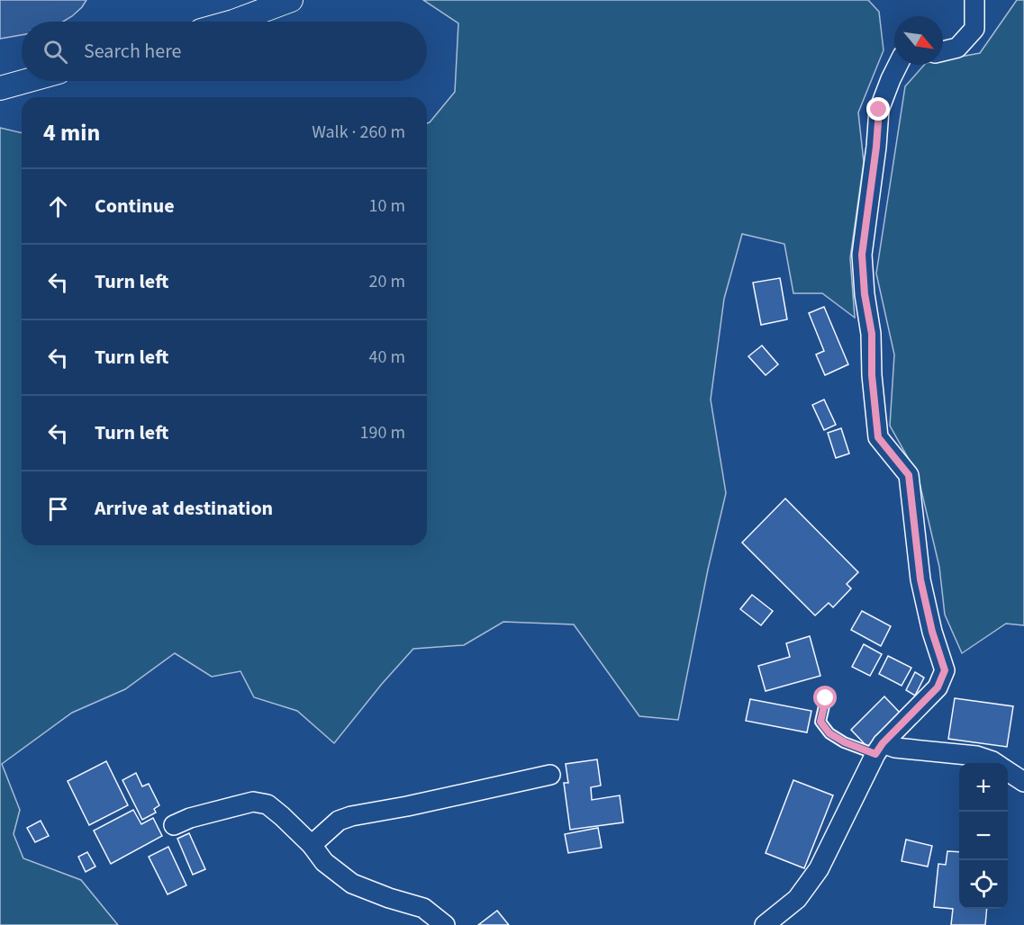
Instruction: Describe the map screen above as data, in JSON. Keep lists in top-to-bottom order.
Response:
{
  "north": "bottom right",
  "page": {
    "search": "Search here",
    "heading": ["4 min", "Walk · 260 m"],
    "list": [
      ["Continue", "10 m"],
      ["Turn left", "20 m"],
      ["Turn left", "40 m"],
      ["Turn left", "190 m"],
      "Arrive at destination"
    ],
    "map_buttons": ["+", "−"]
  }
}
